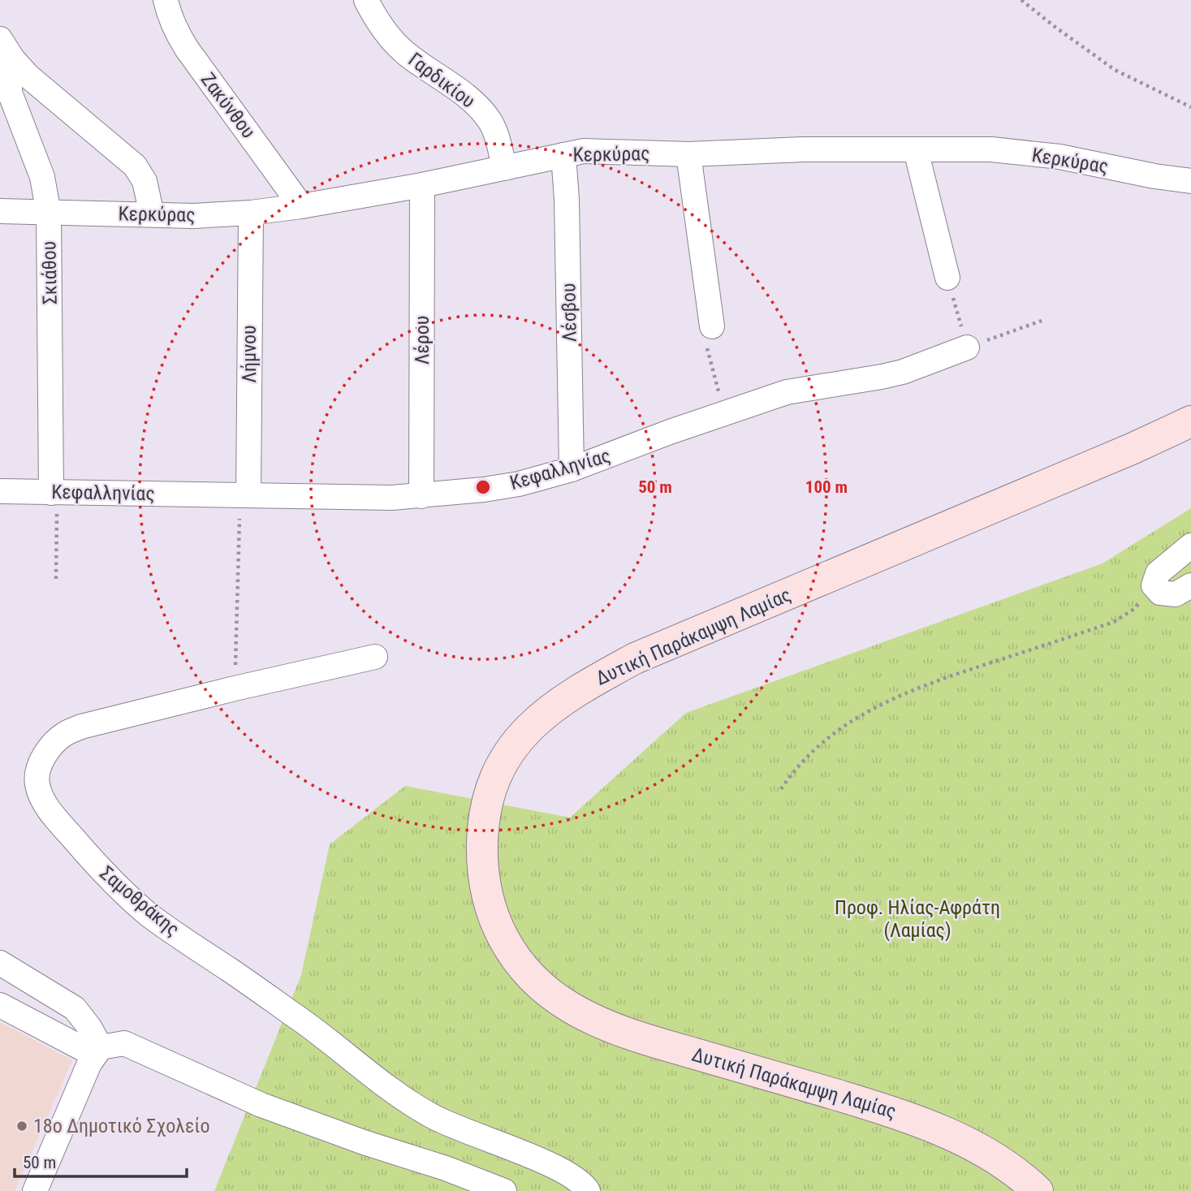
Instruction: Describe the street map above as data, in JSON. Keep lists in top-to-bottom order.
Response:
{
  "streets": {
    "main road": ["Δυτική Παράκαμψη Λαμίας"],
    "street": [
      "Γαρδικίου",
      "Ζακύνθου",
      "Κερκύρας",
      "Σκιάθου",
      "Λέσβου",
      "Λέρου",
      "Λήμνου",
      "Κεφαλληνίας",
      "Σαμοθράκης"
    ]
  },
  "crossings": [
    ["Γαρδικίου", "Κερκύρας"],
    ["Ζακύνθου", "Κερκύρας"],
    ["Κερκύρας", "Σκιάθου"],
    ["Κερκύρας", "Λέσβου"],
    ["Κερκύρας", "Λέρου"],
    ["Κερκύρας", "Λήμνου"],
    ["Σκιάθου", "Κεφαλληνίας"],
    ["Λέσβου", "Κεφαλληνίας"],
    ["Λέρου", "Κεφαλληνίας"],
    ["Λήμνου", "Κεφαλληνίας"]
  ],
  "parks": ["Προφ. Ηλίας-Αφράτη (Λαμίας)"],
  "places": ["18ο Δημοτικό Σχολείο"],
  "scale_bar": "50 m",
  "rings": ["50 m", "100 m"]
}
